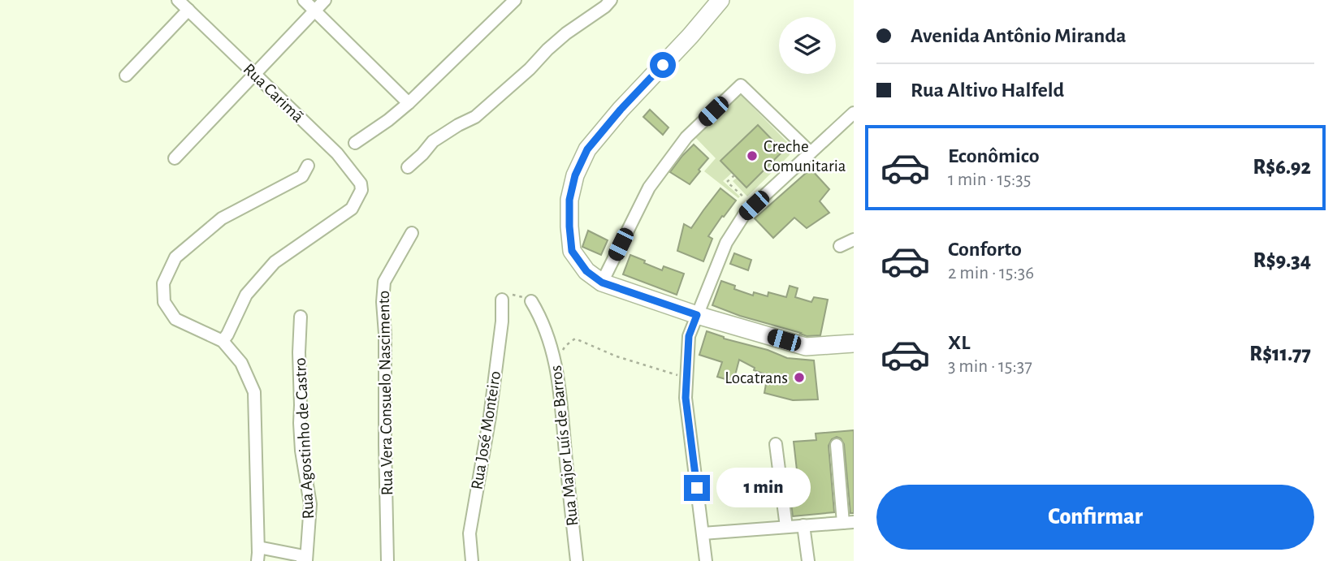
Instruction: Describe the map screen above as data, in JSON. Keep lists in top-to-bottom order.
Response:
{
  "streets": {
    "street": [
      "Rua Carimã",
      "Rua Vera Consuelo Nascimento",
      "Rua José Monteiro",
      "Rua Agostinho de Castro",
      "Rua Major Luís de Barros"
    ]
  },
  "places": ["Creche Comunitaria", "Locatrans"],
  "page": {
    "banner": ["Avenida Antônio Miranda", "Rua Altivo Halfeld"],
    "list": [
      {
        "name": "Econômico",
        "note": "1 min · 15:35",
        "value": "R$6.92"
      },
      {
        "name": "Conforto",
        "note": "2 min · 15:36",
        "value": "R$9.34"
      },
      {
        "name": "XL",
        "note": "3 min · 15:37",
        "value": "R$11.77"
      }
    ],
    "bubble": "1 min",
    "buttons": "Confirmar"
  }
}
